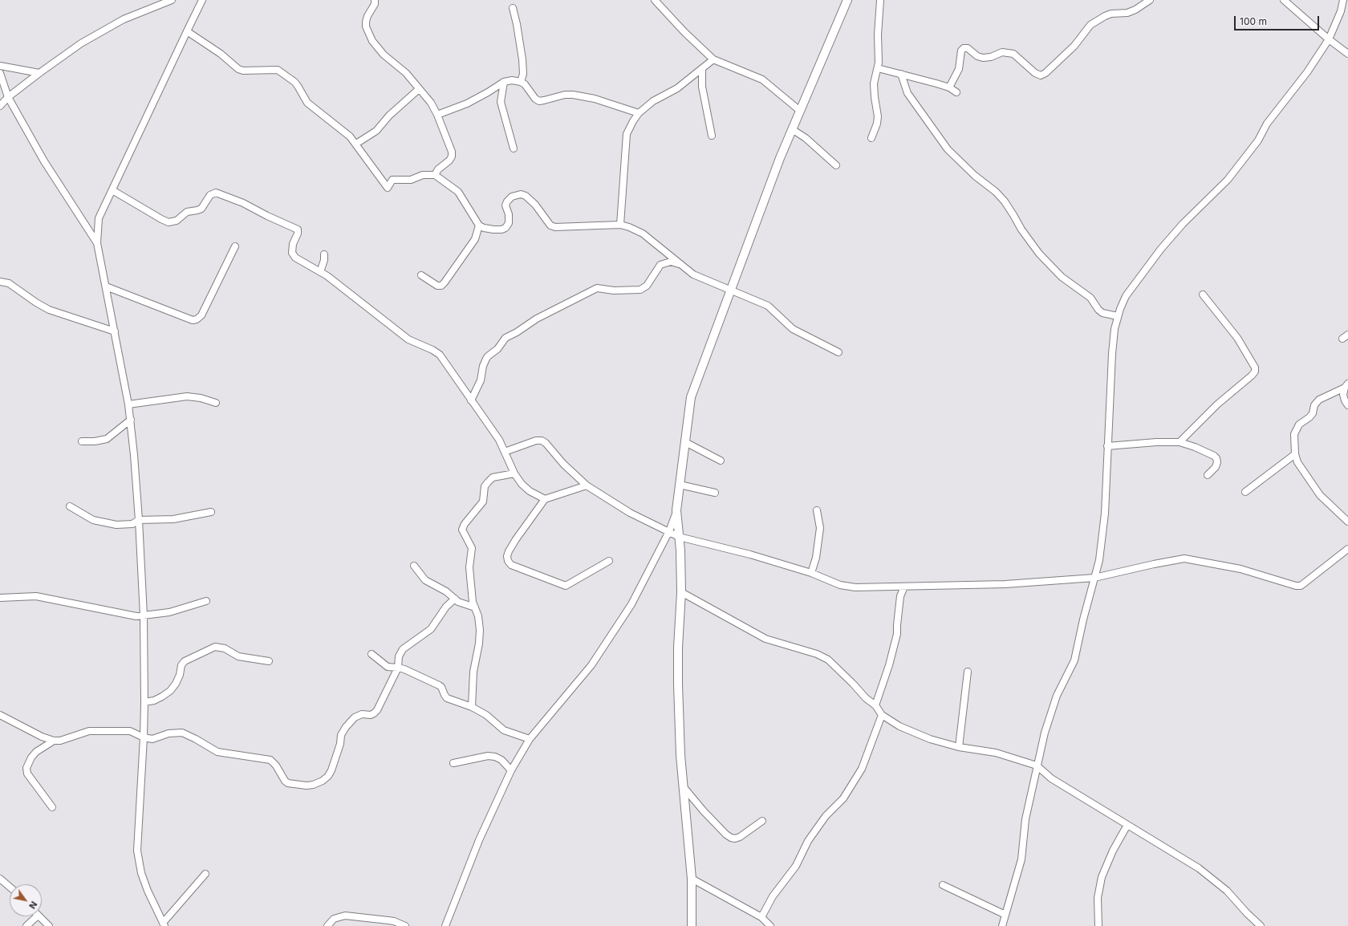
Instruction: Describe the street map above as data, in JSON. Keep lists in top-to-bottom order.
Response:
{
  "scale_bar": "100 m",
  "north": "bottom right"
}
